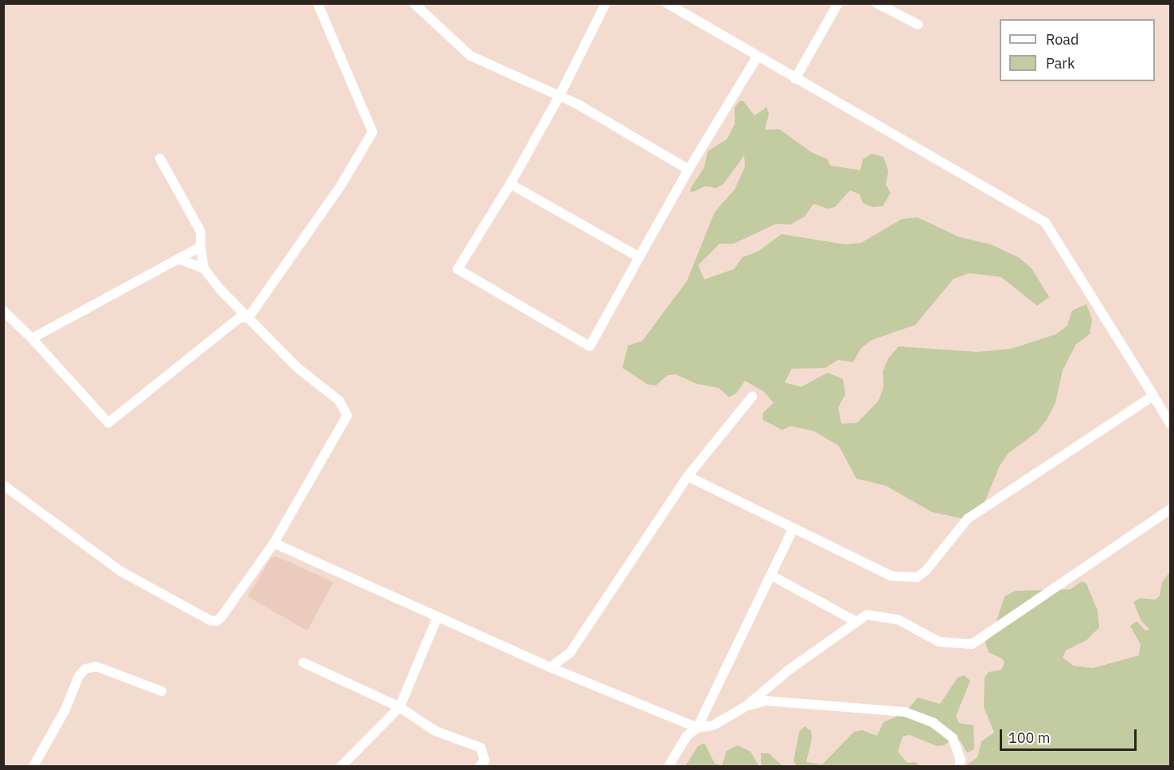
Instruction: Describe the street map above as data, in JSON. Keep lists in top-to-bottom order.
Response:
{
  "legend": ["Road", "Park"],
  "scale_bar": "100 m"
}
